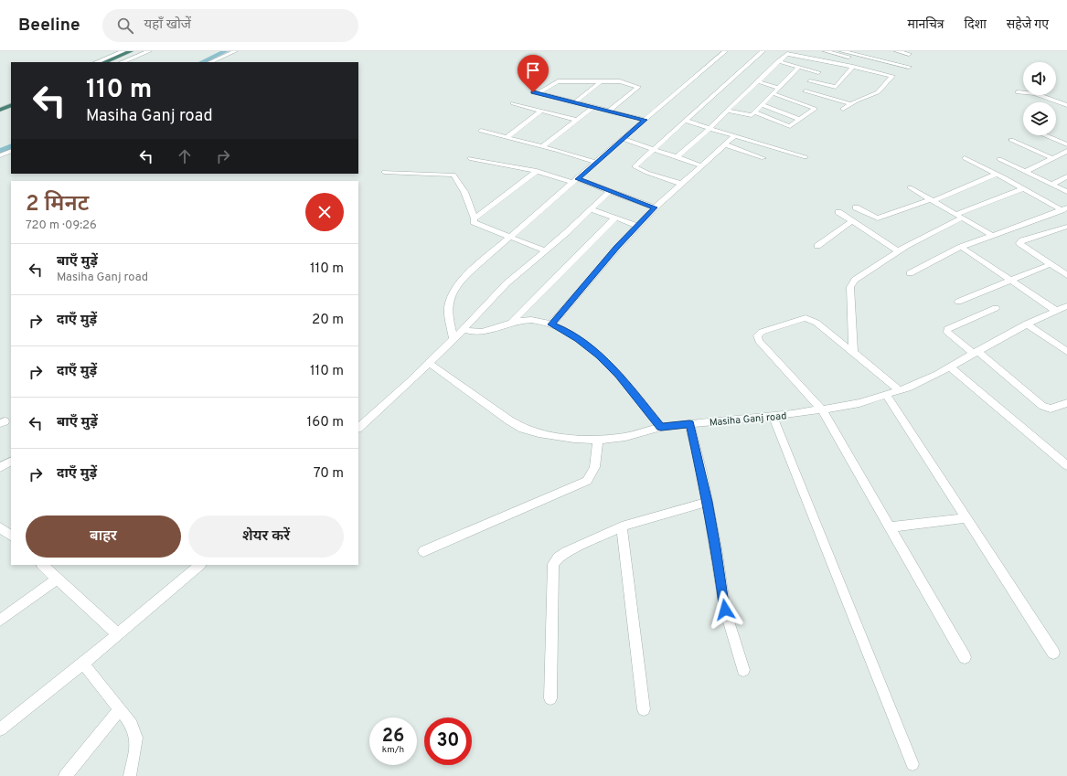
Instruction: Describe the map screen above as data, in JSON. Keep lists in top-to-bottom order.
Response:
{
  "streets": {
    "street": ["Masiha Ganj road"]
  },
  "page": {
    "header": "Beeline",
    "search": "यहाँ खोजें",
    "nav": ["मानचित्र", "दिशा", "सहेजे गए"],
    "turn": ["110 m", "Masiha Ganj road"],
    "heading": ["2 मिनट", "720 m · 09:26"],
    "list": [
      {
        "name": "बाएँ मुड़ें",
        "note": "Masiha Ganj road",
        "value": "110 m"
      },
      {
        "name": "दाएँ मुड़ें",
        "value": "20 m"
      },
      {
        "name": "दाएँ मुड़ें",
        "value": "110 m"
      },
      {
        "name": "बाएँ मुड़ें",
        "value": "160 m"
      },
      {
        "name": "दाएँ मुड़ें",
        "value": "70 m"
      }
    ],
    "buttons": ["बाहर", "शेयर करें"],
    "speed": "26 km/h",
    "limit": "30"
  }
}
